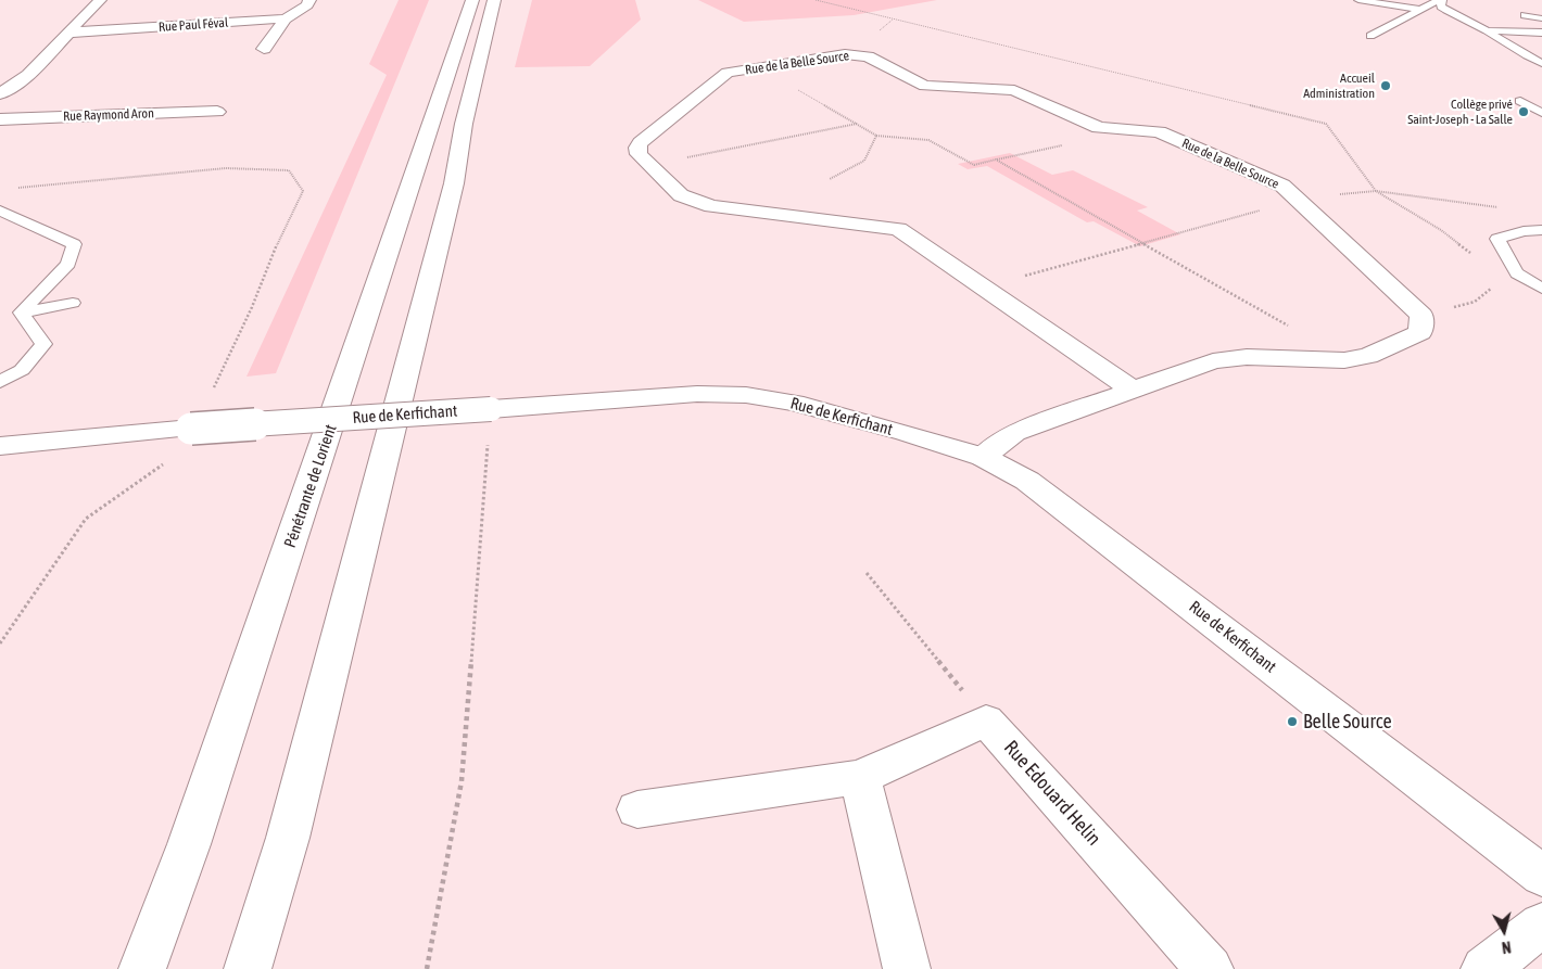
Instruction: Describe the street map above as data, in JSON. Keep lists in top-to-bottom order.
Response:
{
  "streets": {
    "main road": [
      "Rue Paul Féval",
      "Rue de la Belle Source",
      "Rue Raymond Aron",
      "Rue de Kerfichant",
      "Pénétrante de Lorient",
      "Rue Edouard Helin"
    ]
  },
  "places": ["Accueil Administration", "Collège privé Saint-Joseph - La Salle", "Belle Source"],
  "north": "bottom"
}
